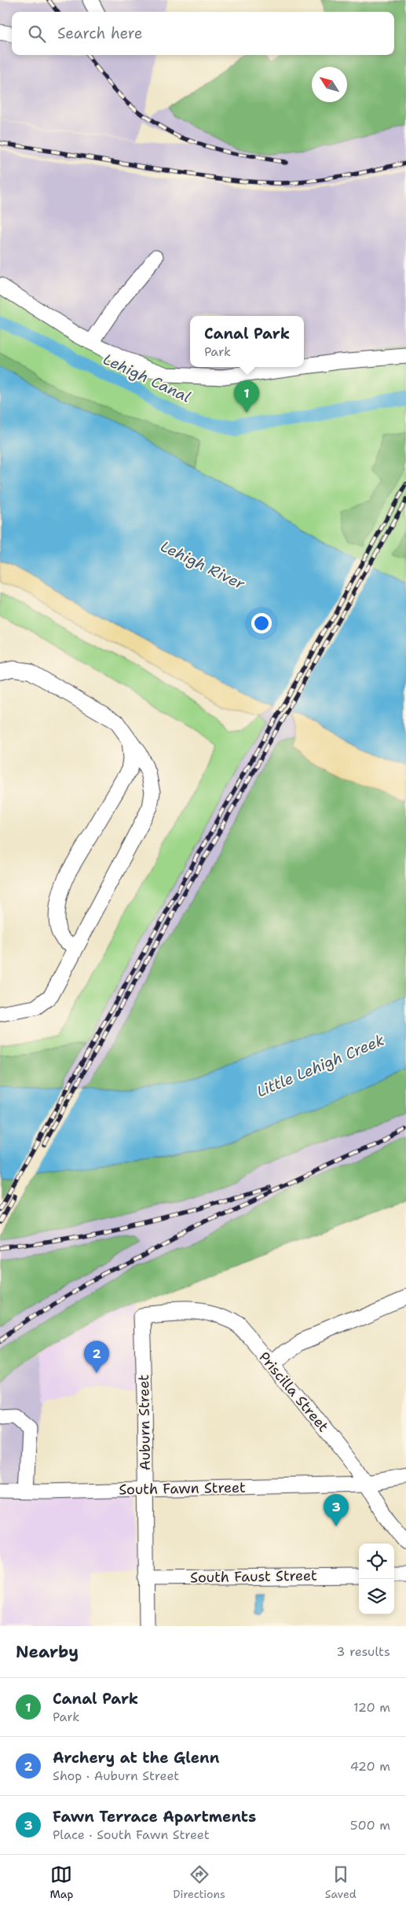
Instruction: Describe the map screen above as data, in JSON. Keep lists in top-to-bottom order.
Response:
{
  "streets": {
    "street": [
      "Priscilla Street",
      "Auburn Street",
      "South Fawn Street",
      "South Faust Street"
    ]
  },
  "crossings": [
    ["Priscilla Street", "Auburn Street"],
    ["Priscilla Street", "South Fawn Street"],
    ["Auburn Street", "South Fawn Street"],
    ["Auburn Street", "South Faust Street"]
  ],
  "water": ["Lehigh Canal", "Lehigh River", "Little Lehigh Creek"],
  "north": "top left",
  "page": {
    "search": "Search here",
    "popup": ["Canal Park", "Park"],
    "pins": ["1", "2", "3"],
    "heading": ["Nearby", "3 results"],
    "list": [
      {
        "mark": "1",
        "name": "Canal Park",
        "note": "Park",
        "value": "120 m"
      },
      {
        "mark": "2",
        "name": "Archery at the Glenn",
        "note": "Shop · Auburn Street",
        "value": "420 m"
      },
      {
        "mark": "3",
        "name": "Fawn Terrace Apartments",
        "note": "Place · South Fawn Street",
        "value": "500 m"
      }
    ],
    "nav": ["Map", "Directions", "Saved"]
  }
}
